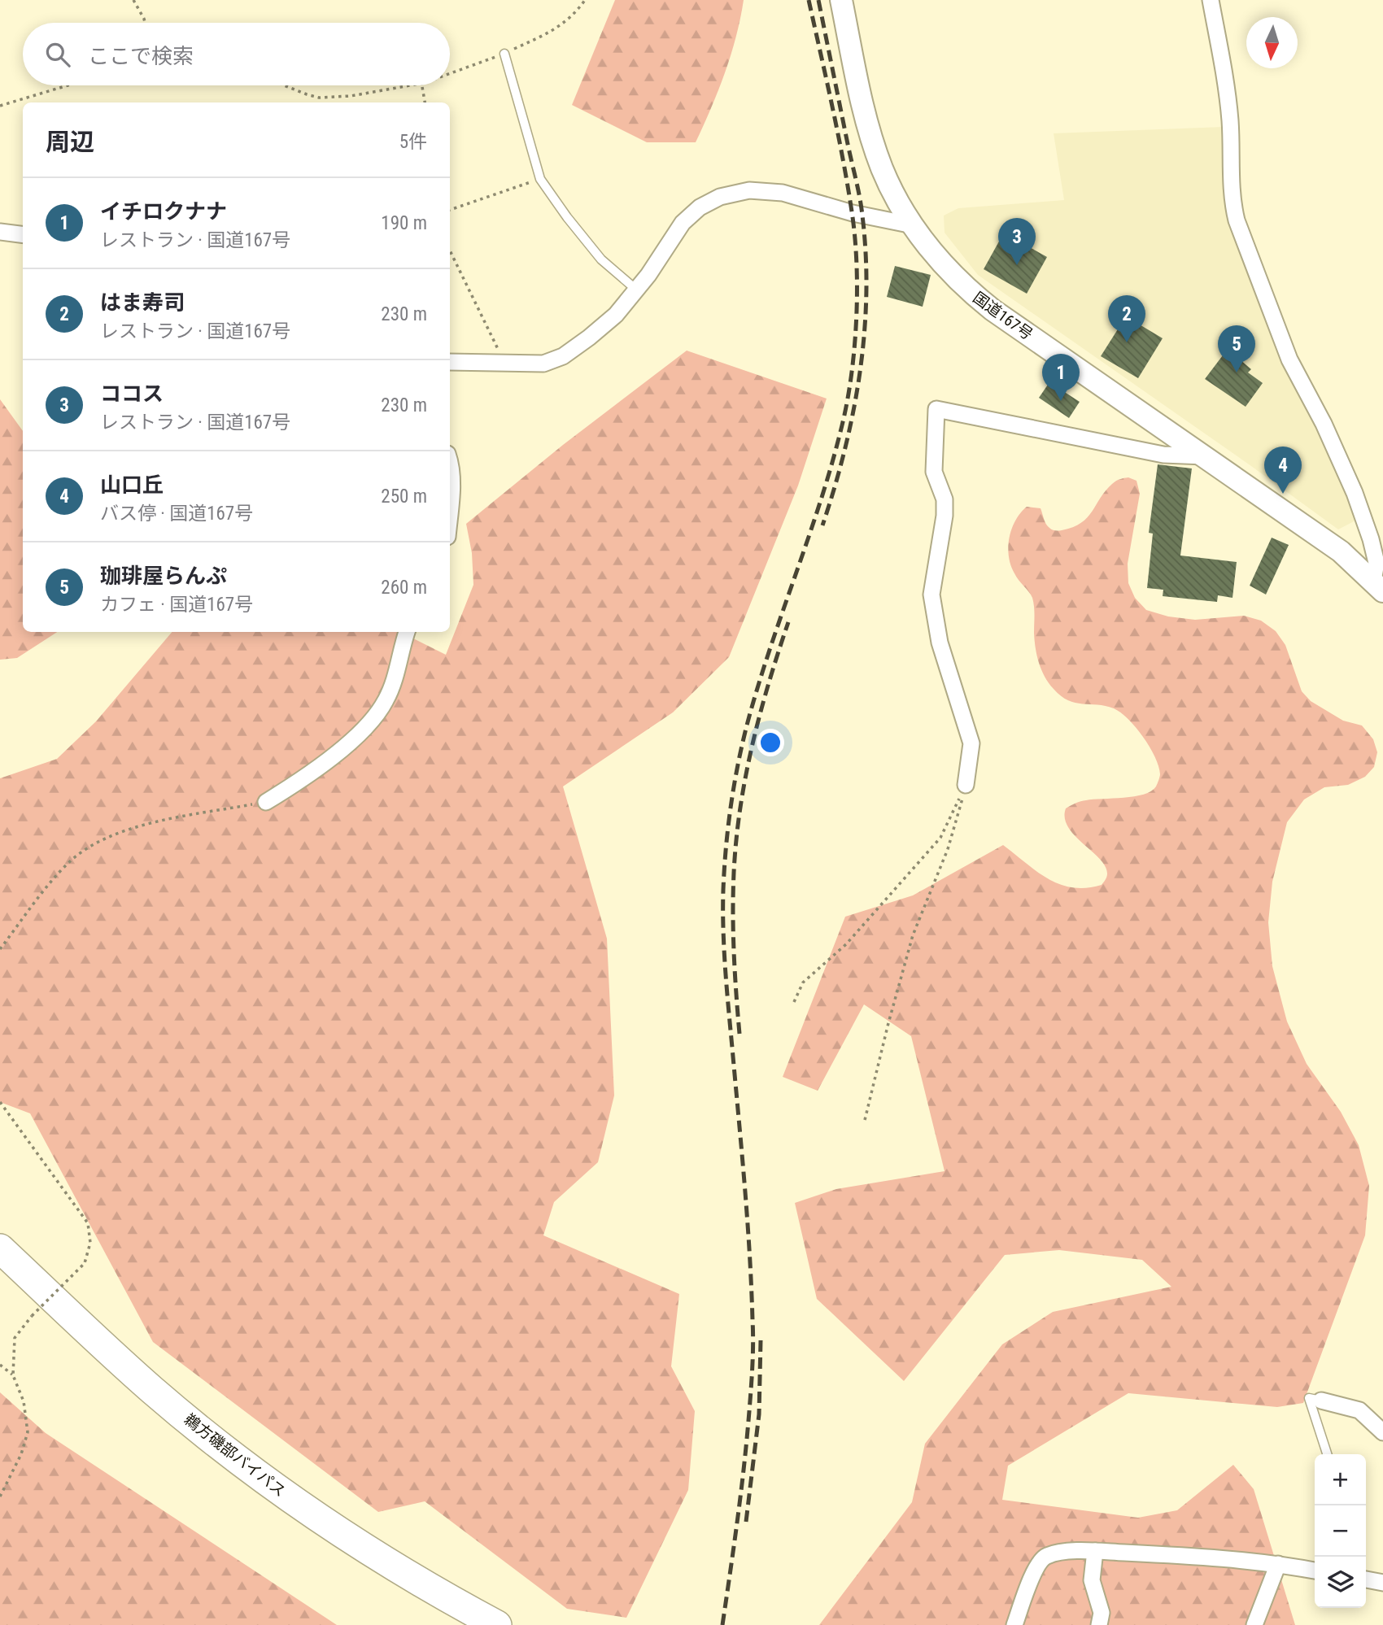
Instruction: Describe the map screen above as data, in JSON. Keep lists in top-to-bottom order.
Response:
{
  "streets": {
    "highway": ["鵜方磯部バイパス"],
    "street": ["国道167号"]
  },
  "north": "bottom",
  "page": {
    "search": "ここで検索",
    "heading": ["周辺", "5件"],
    "list": [
      {
        "mark": "1",
        "name": "イチロクナナ",
        "note": "レストラン · 国道167号",
        "value": "190 m"
      },
      {
        "mark": "2",
        "name": "はま寿司",
        "note": "レストラン · 国道167号",
        "value": "230 m"
      },
      {
        "mark": "3",
        "name": "ココス",
        "note": "レストラン · 国道167号",
        "value": "230 m"
      },
      {
        "mark": "4",
        "name": "山口丘",
        "note": "バス停 · 国道167号",
        "value": "250 m"
      },
      {
        "mark": "5",
        "name": "珈琲屋らんぷ",
        "note": "カフェ · 国道167号",
        "value": "260 m"
      }
    ],
    "pins": [
      "3",
      "2",
      "5",
      "1",
      "4"
    ],
    "map_buttons": ["+", "−"]
  }
}
